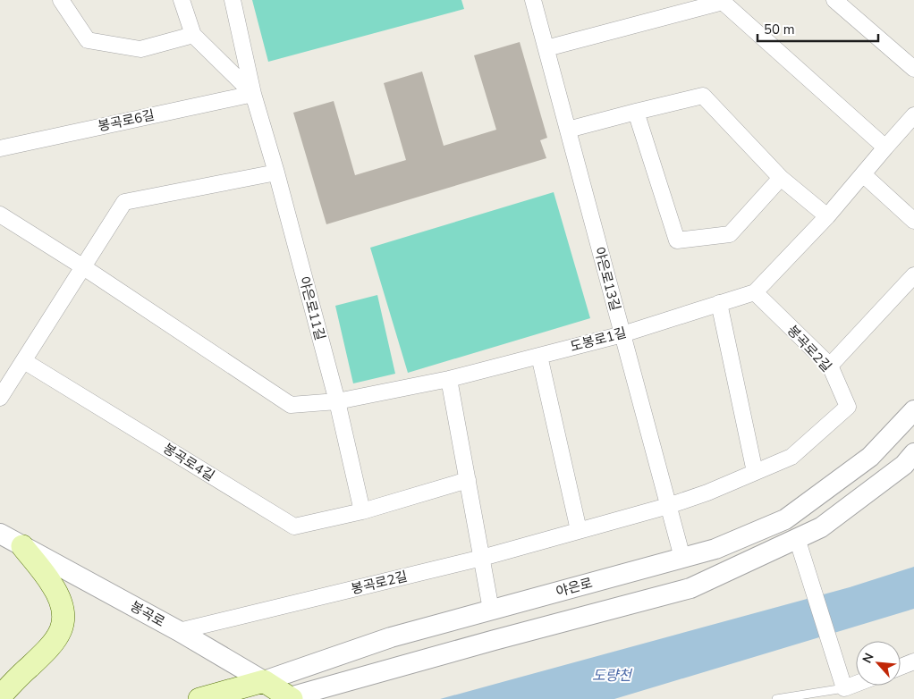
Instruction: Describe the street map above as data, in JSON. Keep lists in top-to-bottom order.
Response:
{
  "streets": {
    "main road": ["야은로", "봉곡로"],
    "street": [
      "봉곡로6길",
      "야은로13길",
      "야은로11길",
      "도봉로1길",
      "봉곡로2길",
      "봉곡로4길"
    ]
  },
  "crossings": [
    ["봉곡로6길", "야은로11길"],
    ["야은로13길", "도봉로1길"],
    ["야은로13길", "봉곡로2길"],
    ["야은로13길", "야은로"],
    ["야은로11길", "도봉로1길"],
    ["야은로11길", "봉곡로4길"],
    ["도봉로1길", "봉곡로2길"],
    ["봉곡로2길", "봉곡로"],
    ["야은로", "봉곡로"]
  ],
  "water": ["도량천"],
  "scale_bar": "50 m",
  "north": "top left"
}
